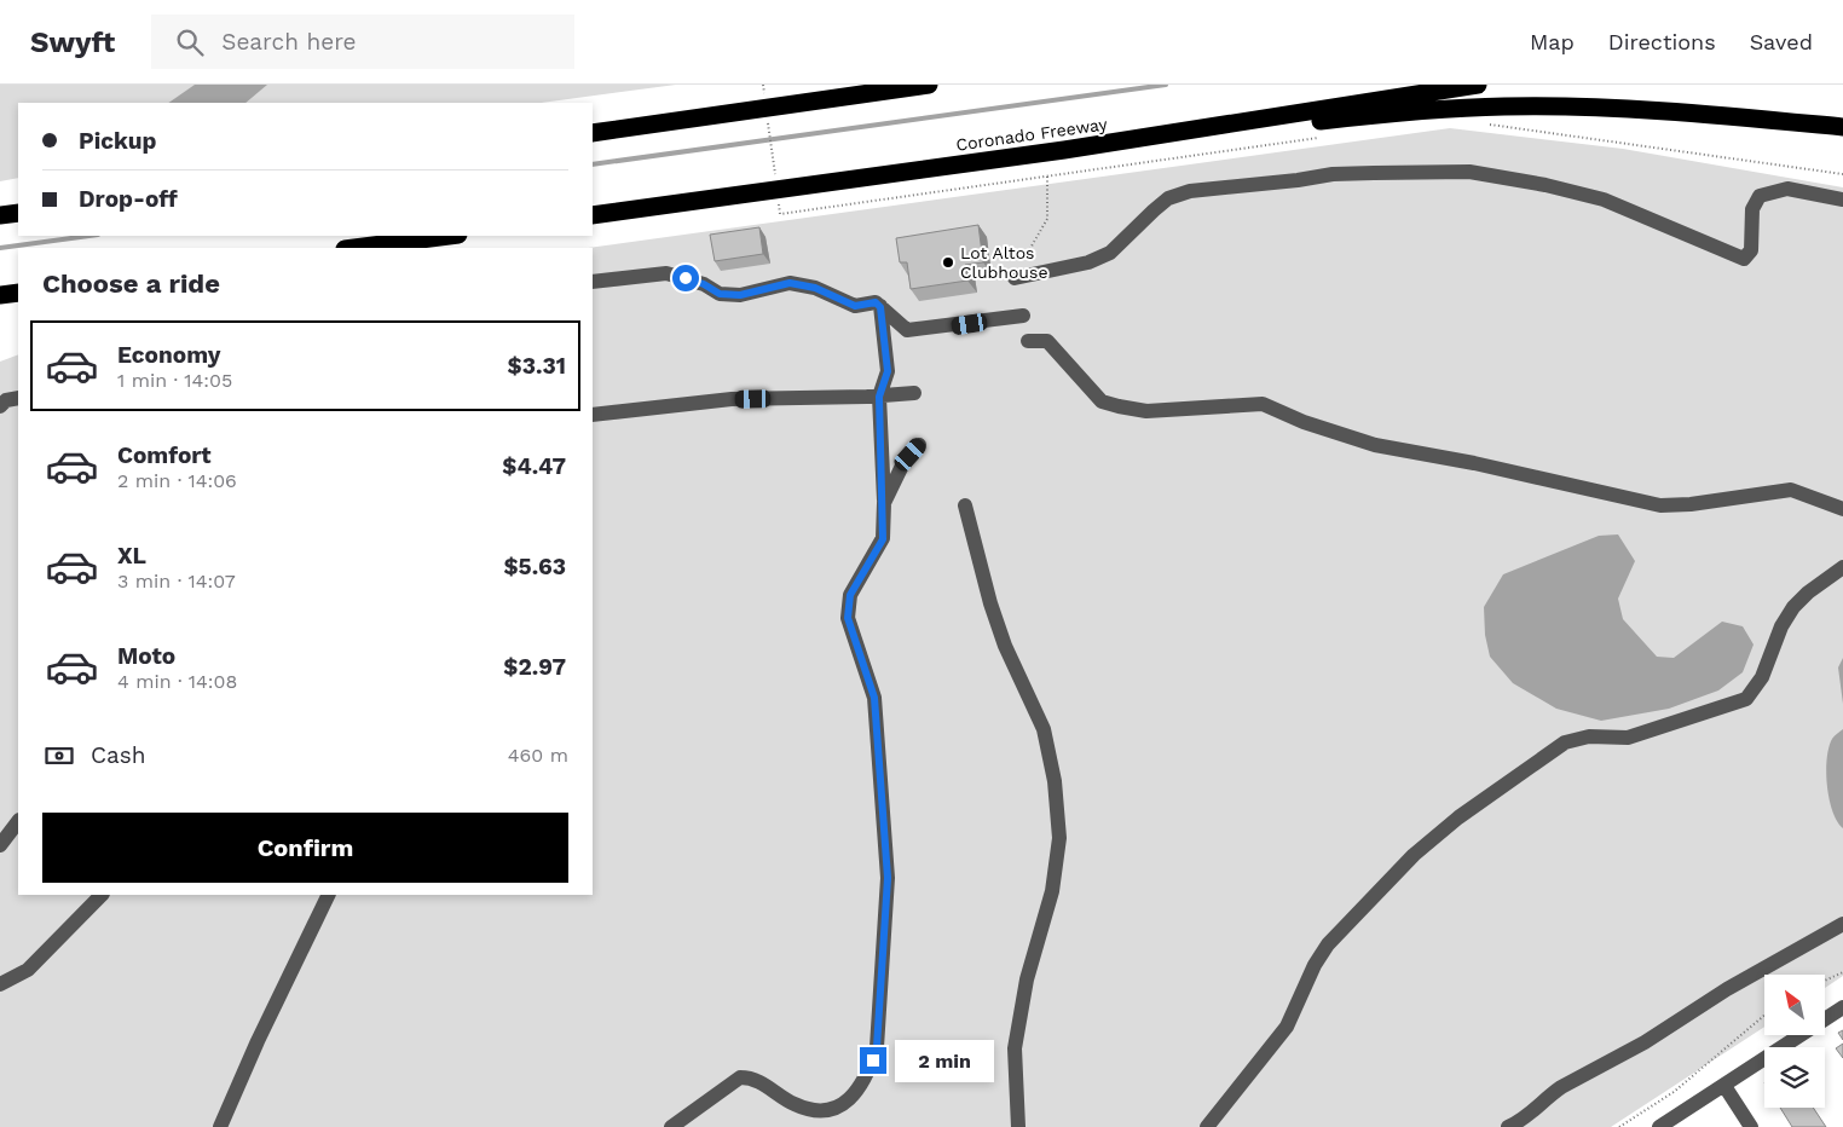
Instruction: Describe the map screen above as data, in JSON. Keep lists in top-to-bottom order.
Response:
{
  "streets": {
    "highway": ["Coronado Freeway"]
  },
  "places": ["Lot Altos Clubhouse"],
  "north": "top left",
  "page": {
    "header": "Swyft",
    "search": "Search here",
    "nav": ["Map", "Directions", "Saved"],
    "banner": ["Pickup", "Drop-off"],
    "heading": "Choose a ride",
    "list": [
      {
        "name": "Economy",
        "note": "1 min · 14:05",
        "value": "$3.31"
      },
      {
        "name": "Comfort",
        "note": "2 min · 14:06",
        "value": "$4.47"
      },
      {
        "name": "XL",
        "note": "3 min · 14:07",
        "value": "$5.63"
      },
      {
        "name": "Moto",
        "note": "4 min · 14:08",
        "value": "$2.97"
      }
    ],
    "pay": ["Cash", "460 m"],
    "buttons": "Confirm",
    "bubble": "2 min"
  }
}
